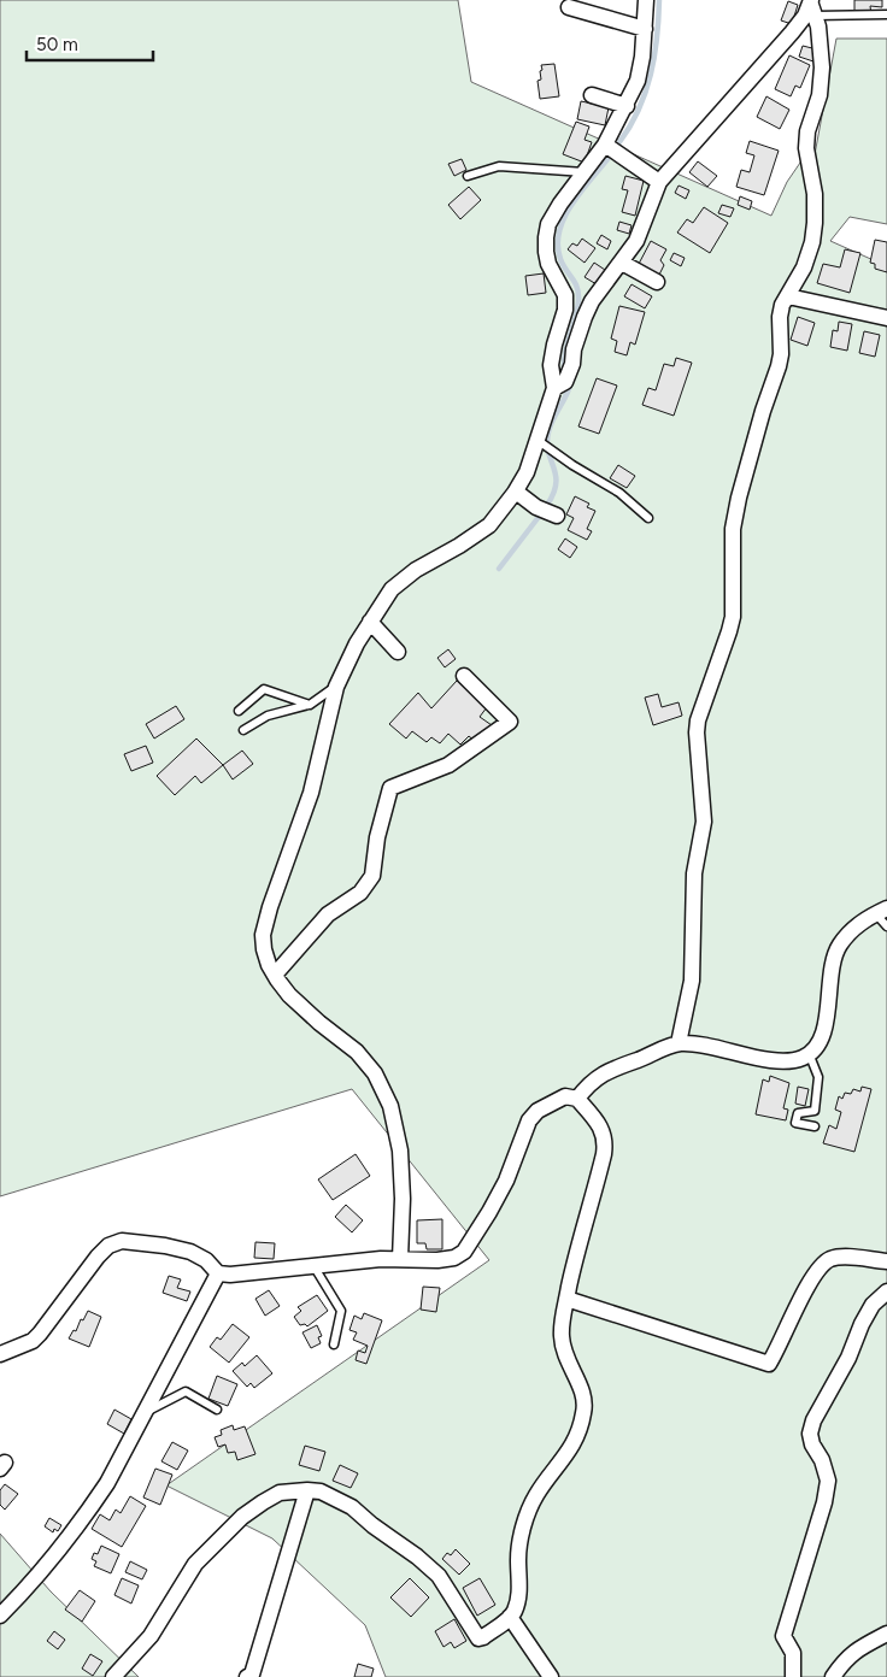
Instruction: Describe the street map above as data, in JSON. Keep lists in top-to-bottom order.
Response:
{
  "scale_bar": "50 m"
}
